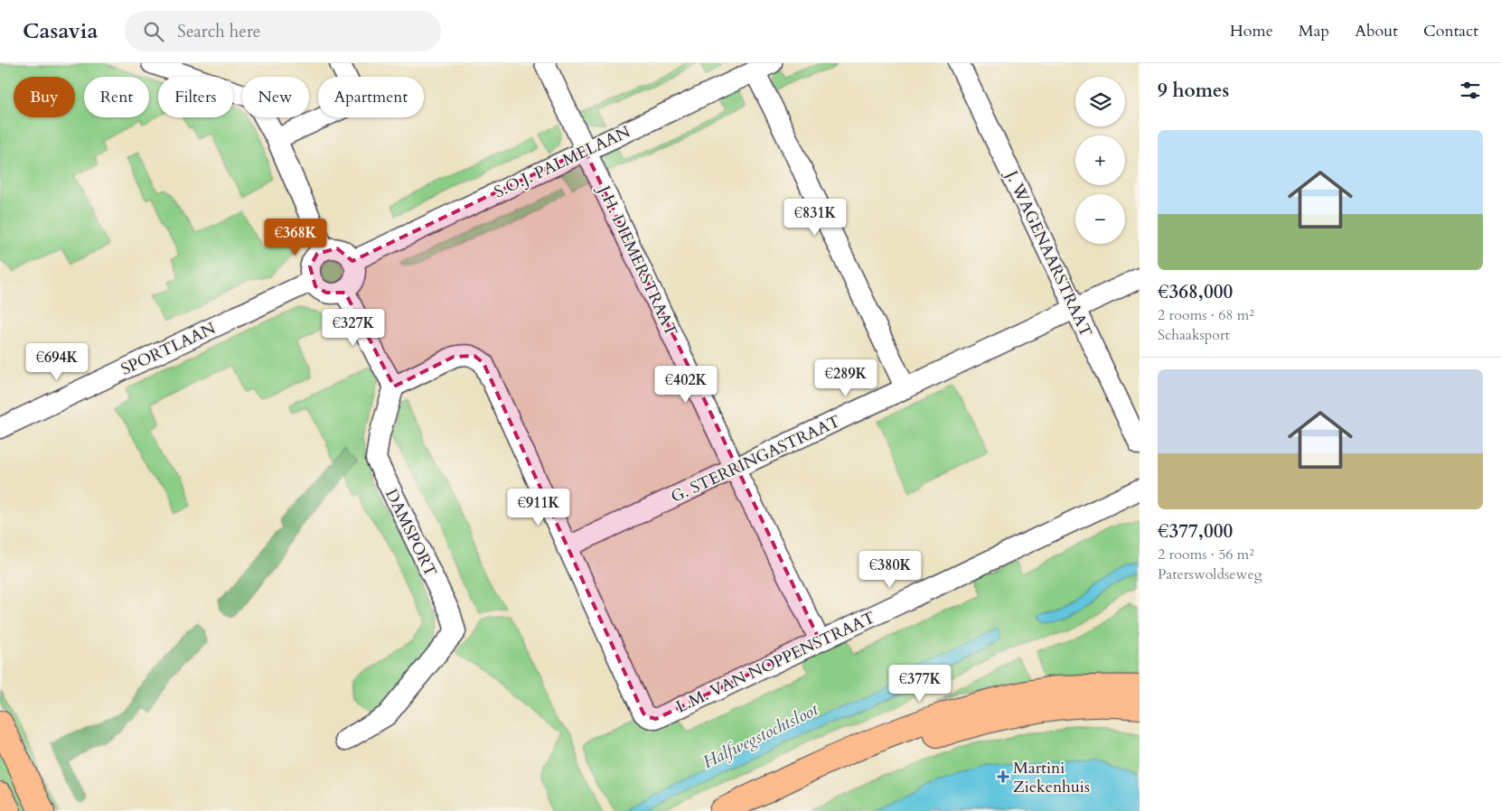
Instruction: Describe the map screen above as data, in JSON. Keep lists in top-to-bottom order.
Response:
{
  "streets": {
    "street": [
      "S.O.J. PALMELAAN",
      "J. WAGENAARSTRAAT",
      "J.H. DIEMERSTRAAT",
      "SPORTLAAN",
      "G. STERRINGASTRAAT",
      "DAMSPORT",
      "L.M. VAN NOPPENSTRAAT"
    ]
  },
  "crossings": [
    ["S.O.J. PALMELAAN", "J.H. DIEMERSTRAAT"],
    ["S.O.J. PALMELAAN", "SPORTLAAN"],
    ["J. WAGENAARSTRAAT", "G. STERRINGASTRAAT"],
    ["J.H. DIEMERSTRAAT", "G. STERRINGASTRAAT"],
    ["J.H. DIEMERSTRAAT", "L.M. VAN NOPPENSTRAAT"],
    ["G. STERRINGASTRAAT", "L.M. VAN NOPPENSTRAAT"]
  ],
  "water": ["Halfwegstochtsloot"],
  "places": {
    "health": ["Martini Ziekenhuis"]
  },
  "page": {
    "header": "Casavia",
    "search": "Search here",
    "nav": [
      "Home",
      "Map",
      "About",
      "Contact"
    ],
    "heading": "9 homes",
    "map_buttons": ["+", "−"],
    "chip": [
      "Buy",
      "Rent",
      "Filters",
      "New",
      "Apartment"
    ],
    "list": [
      {
        "name": "€368,000",
        "note": "2 rooms · 68 m² · Schaaksport"
      },
      {
        "name": "€377,000",
        "note": "2 rooms · 56 m² · Paterswoldseweg"
      }
    ],
    "price": [
      "€831K",
      "€368K",
      "€327K",
      "€694K",
      "€289K",
      "€402K",
      "€911K",
      "€380K",
      "€377K"
    ]
  }
}
